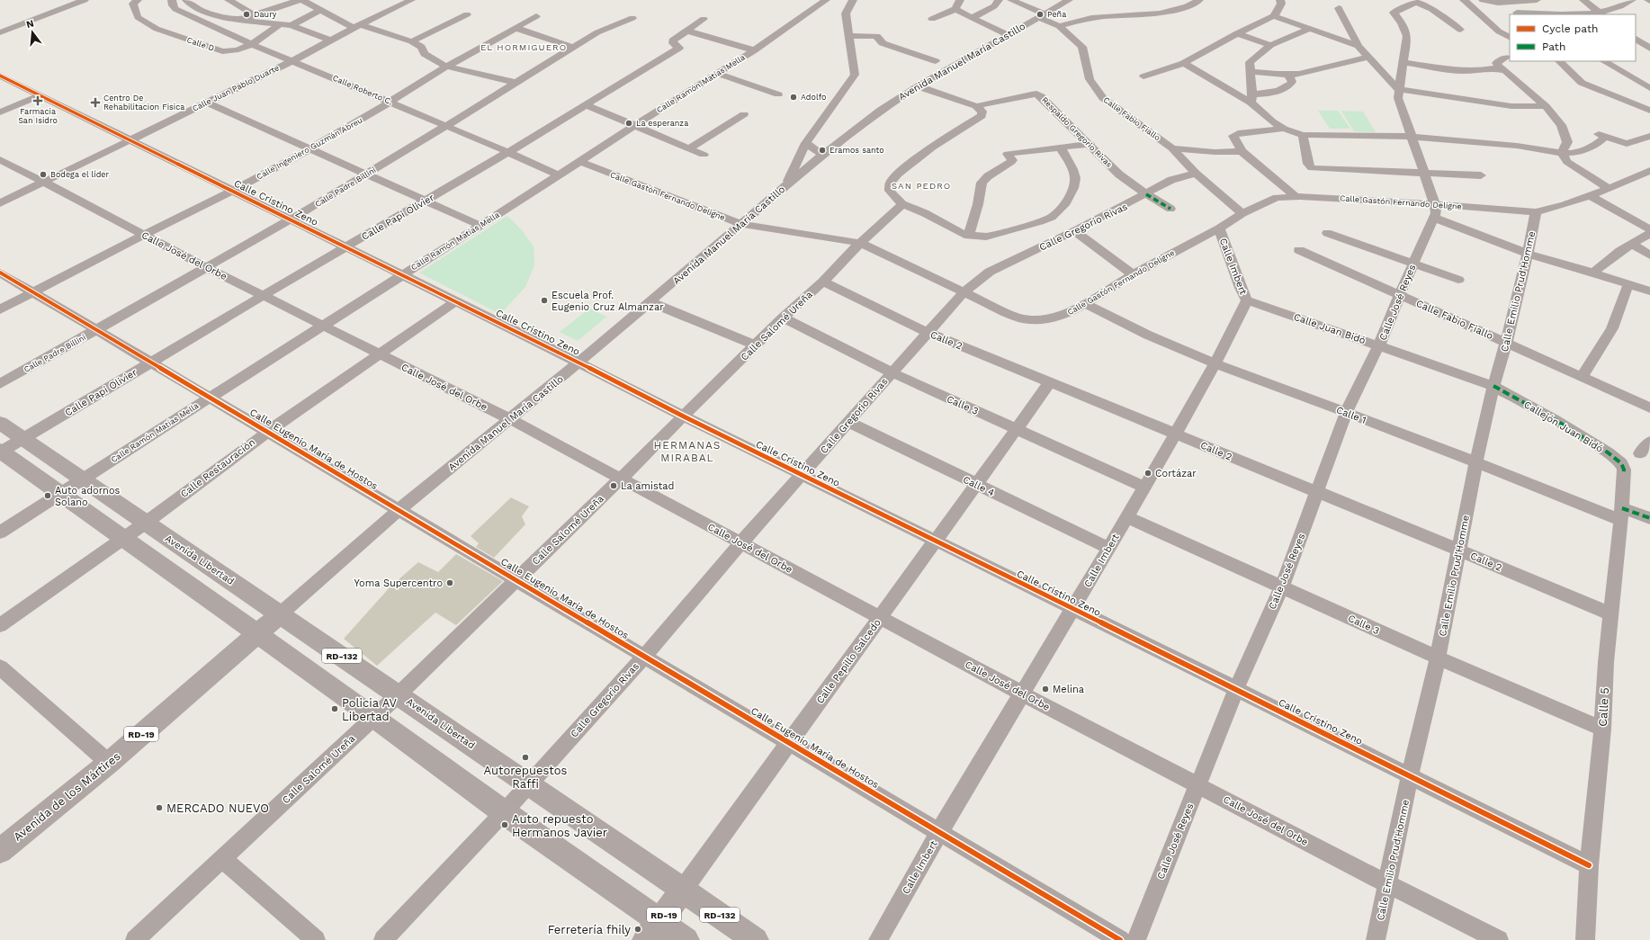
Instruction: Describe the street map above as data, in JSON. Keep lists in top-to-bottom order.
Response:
{
  "streets": {
    "main road": [
      "Avenida Libertad",
      "RD-132",
      "Calle Pepillo Salcedo",
      "RD-19",
      "Avenida de los Mártires"
    ],
    "street": [
      "Calle D",
      "Avenida Manuel María Castillo",
      "Calle Ramón Matías Mella",
      "Calle Juan Pablo Duarte",
      "Calle Roberto C.",
      "Calle Fabio Fiallo",
      "Respaldo Gregorio Rivas",
      "Calle Ingeniero Guzmán Abreu",
      "Calle Padre Billini",
      "Calle Gastón Fernando Deligne",
      "Calle Cristino Zeno",
      "Calle Papi Olivier",
      "Calle Gregorio Rivas",
      "Calle José del Orbe",
      "Calle Imbert",
      "Calle Emilio Prud'Homme",
      "Calle José Reyes",
      "Calle Salomé Ureña",
      "Calle Juan Bidó",
      "Calle 2",
      "Calle 3",
      "Calle 1",
      "Callejón Juan Bidó",
      "Calle Eugenio María de Hostos",
      "Calle Restauración",
      "Calle 4",
      "Calle 5"
    ]
  },
  "crossings": [
    ["Calle D", "Calle Roberto C."],
    ["Avenida Manuel María Castillo", "Calle Fabio Fiallo"],
    ["Avenida Manuel María Castillo", "Calle Gastón Fernando Deligne"],
    ["Avenida Manuel María Castillo", "Calle Cristino Zeno"],
    ["Avenida Manuel María Castillo", "Calle José del Orbe"],
    ["Avenida Manuel María Castillo", "Calle Eugenio María de Hostos"],
    ["Avenida Manuel María Castillo", "Avenida Libertad"],
    ["Avenida Manuel María Castillo", "Avenida de los Mártires"],
    ["Calle Ramón Matías Mella", "Calle Roberto C."],
    ["Calle Ramón Matías Mella", "Calle Gastón Fernando Deligne"],
    ["Calle Ramón Matías Mella", "Calle Cristino Zeno"],
    ["Calle Ramón Matías Mella", "Calle José del Orbe"],
    ["Calle Ramón Matías Mella", "Calle Eugenio María de Hostos"],
    ["Calle Ramón Matías Mella", "Avenida Libertad"],
    ["Calle Ramón Matías Mella", "RD-132"],
    ["Calle Juan Pablo Duarte", "Calle Roberto C."],
    ["Calle Juan Pablo Duarte", "Calle Cristino Zeno"],
    ["Calle Juan Pablo Duarte", "Calle José del Orbe"],
    ["Calle Roberto C.", "Calle Ingeniero Guzmán Abreu"],
    ["Calle Roberto C.", "Calle Padre Billini"],
    ["Calle Roberto C.", "Calle Papi Olivier"],
    ["Calle Fabio Fiallo", "Calle Gastón Fernando Deligne"],
    ["Calle Fabio Fiallo", "Calle Gregorio Rivas"],
    ["Calle Fabio Fiallo", "Calle Emilio Prud'Homme"],
    ["Calle Fabio Fiallo", "Calle José Reyes"],
    ["Respaldo Gregorio Rivas", "Calle Gregorio Rivas"],
    ["Calle Ingeniero Guzmán Abreu", "Calle Cristino Zeno"],
    ["Calle Ingeniero Guzmán Abreu", "Calle José del Orbe"],
    ["Calle Ingeniero Guzmán Abreu", "Calle Eugenio María de Hostos"],
    ["Calle Padre Billini", "Calle Cristino Zeno"],
    ["Calle Padre Billini", "Calle José del Orbe"],
    ["Calle Padre Billini", "Calle Eugenio María de Hostos"],
    ["Calle Gastón Fernando Deligne", "Calle Gregorio Rivas"],
    ["Calle Gastón Fernando Deligne", "Calle Imbert"],
    ["Calle Gastón Fernando Deligne", "Calle Emilio Prud'Homme"],
    ["Calle Gastón Fernando Deligne", "Calle José Reyes"],
    ["Calle Gastón Fernando Deligne", "Calle Salomé Ureña"],
    ["Calle Gastón Fernando Deligne", "Calle 1"],
    ["Calle Cristino Zeno", "Calle Papi Olivier"],
    ["Calle Cristino Zeno", "Calle Gregorio Rivas"],
    ["Calle Cristino Zeno", "Calle Imbert"],
    ["Calle Cristino Zeno", "Calle Emilio Prud'Homme"],
    ["Calle Cristino Zeno", "Calle José Reyes"],
    ["Calle Cristino Zeno", "Calle Salomé Ureña"],
    ["Calle Cristino Zeno", "Calle Restauración"],
    ["Calle Cristino Zeno", "Calle Pepillo Salcedo"],
    ["Calle Cristino Zeno", "Calle 5"],
    ["Calle Papi Olivier", "Calle José del Orbe"],
    ["Calle Papi Olivier", "Calle Eugenio María de Hostos"],
    ["Calle Papi Olivier", "Avenida Libertad"],
    ["Calle Papi Olivier", "RD-132"],
    ["Calle Gregorio Rivas", "Calle José del Orbe"],
    ["Calle Gregorio Rivas", "Calle 2"],
    ["Calle Gregorio Rivas", "Calle 3"],
    ["Calle Gregorio Rivas", "Calle Eugenio María de Hostos"],
    ["Calle Gregorio Rivas", "Calle 4"],
    ["Calle Gregorio Rivas", "Avenida Libertad"],
    ["Calle Gregorio Rivas", "RD-132"],
    ["Calle José del Orbe", "Calle Imbert"],
    ["Calle José del Orbe", "Calle Emilio Prud'Homme"],
    ["Calle José del Orbe", "Calle José Reyes"],
    ["Calle José del Orbe", "Calle Salomé Ureña"],
    ["Calle José del Orbe", "Calle Restauración"],
    ["Calle José del Orbe", "Calle Pepillo Salcedo"],
    ["Calle Imbert", "Calle Juan Bidó"],
    ["Calle Imbert", "Calle 2"],
    ["Calle Imbert", "Calle 3"],
    ["Calle Imbert", "Calle 1"],
    ["Calle Imbert", "Calle Eugenio María de Hostos"],
    ["Calle Imbert", "Calle 4"],
    ["Calle Emilio Prud'Homme", "Calle Juan Bidó"],
    ["Calle Emilio Prud'Homme", "Calle 2"],
    ["Calle Emilio Prud'Homme", "Calle 3"],
    ["Calle Emilio Prud'Homme", "Calle 1"],
    ["Calle Emilio Prud'Homme", "Callejón Juan Bidó"],
    ["Calle José Reyes", "Calle Juan Bidó"],
    ["Calle José Reyes", "Calle 2"],
    ["Calle José Reyes", "Calle 3"],
    ["Calle José Reyes", "Calle 1"],
    ["Calle Salomé Ureña", "Calle 2"],
    ["Calle Salomé Ureña", "Calle 3"],
    ["Calle Salomé Ureña", "Calle Eugenio María de Hostos"],
    ["Calle Salomé Ureña", "Avenida Libertad"],
    ["Calle Salomé Ureña", "RD-132"],
    ["Calle Juan Bidó", "Callejón Juan Bidó"],
    ["Calle 2", "Calle Pepillo Salcedo"],
    ["Calle 2", "Calle 5"],
    ["Calle 3", "Calle Pepillo Salcedo"],
    ["Calle 3", "Calle 5"],
    ["Calle 1", "Calle 5"],
    ["Callejón Juan Bidó", "Calle 5"],
    ["Calle Eugenio María de Hostos", "Calle Restauración"],
    ["Calle Eugenio María de Hostos", "Calle Pepillo Salcedo"],
    ["Calle Restauración", "Avenida Libertad"],
    ["Calle Restauración", "RD-132"],
    ["Calle 4", "Calle Pepillo Salcedo"],
    ["Avenida Libertad", "Calle Pepillo Salcedo"],
    ["Avenida Libertad", "Avenida de los Mártires"],
    ["RD-132", "Calle Pepillo Salcedo"],
    ["RD-132", "Avenida de los Mártires"]
  ],
  "districts": ["EL HORMIGUERO", "SAN PEDRO", "HERMANAS MIRABAL"],
  "places": {
    "other": [
      "Daury",
      "Peña",
      "Adolfo",
      "La esperanza",
      "Eramos santo",
      "Bodega el líder",
      "Escuela Prof. Eugenio Cruz Almanzar",
      "Cortázar",
      "La amistad",
      "Auto adornos Solano",
      "Yoma Supercentro",
      "Melina",
      "Policia AV Libertad",
      "Autorepuestos Raffi",
      "MERCADO NUEVO",
      "Auto repuesto Hermanos Javier",
      "Ferretería fhily"
    ],
    "health": ["Farmacia San Isidro", "Centro De Rehabilitacion Fisica"]
  },
  "legend": ["Cycle path", "Path"],
  "north": "top"
}
